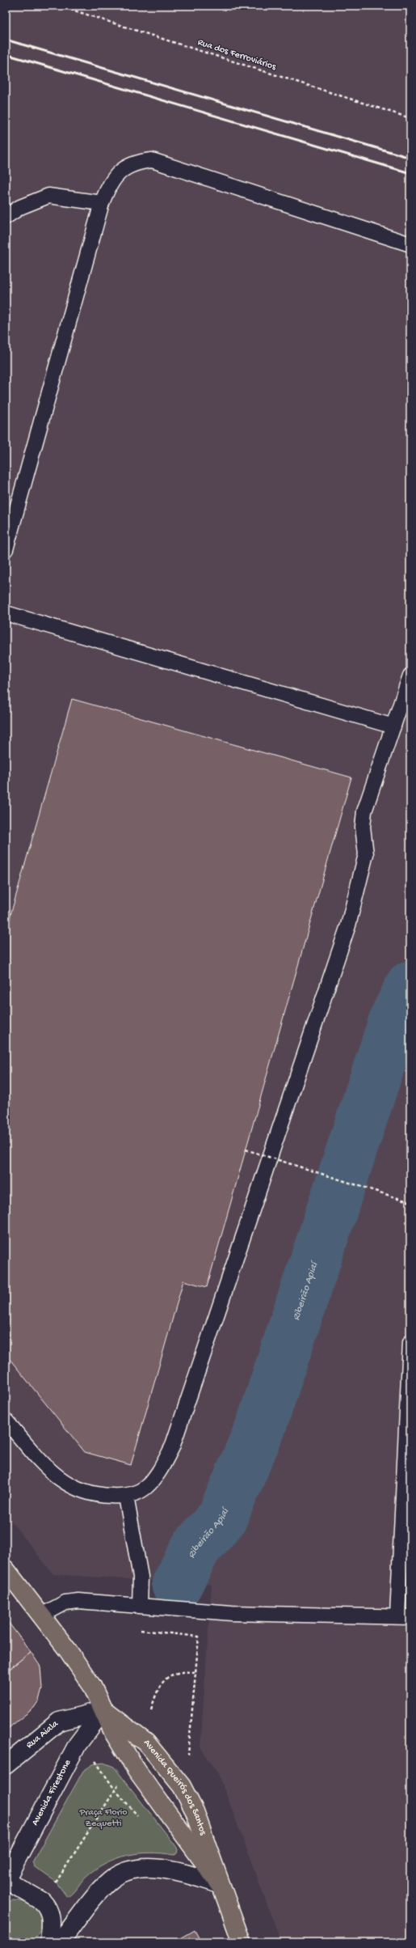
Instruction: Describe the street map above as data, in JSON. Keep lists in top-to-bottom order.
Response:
{
  "streets": {
    "main road": ["Rua Aiala", "Avenida Queirós dos Santos", "Avenida Firestone"],
    "path": ["Rua dos Ferroviários"]
  },
  "crossings": [
    ["Rua Aiala", "Avenida Queirós dos Santos"],
    ["Rua Aiala", "Avenida Firestone"],
    ["Avenida Queirós dos Santos", "Avenida Firestone"]
  ],
  "water": ["Ribeirão Apiaí"],
  "parks": ["Praça Florio Zequetti"]
}
